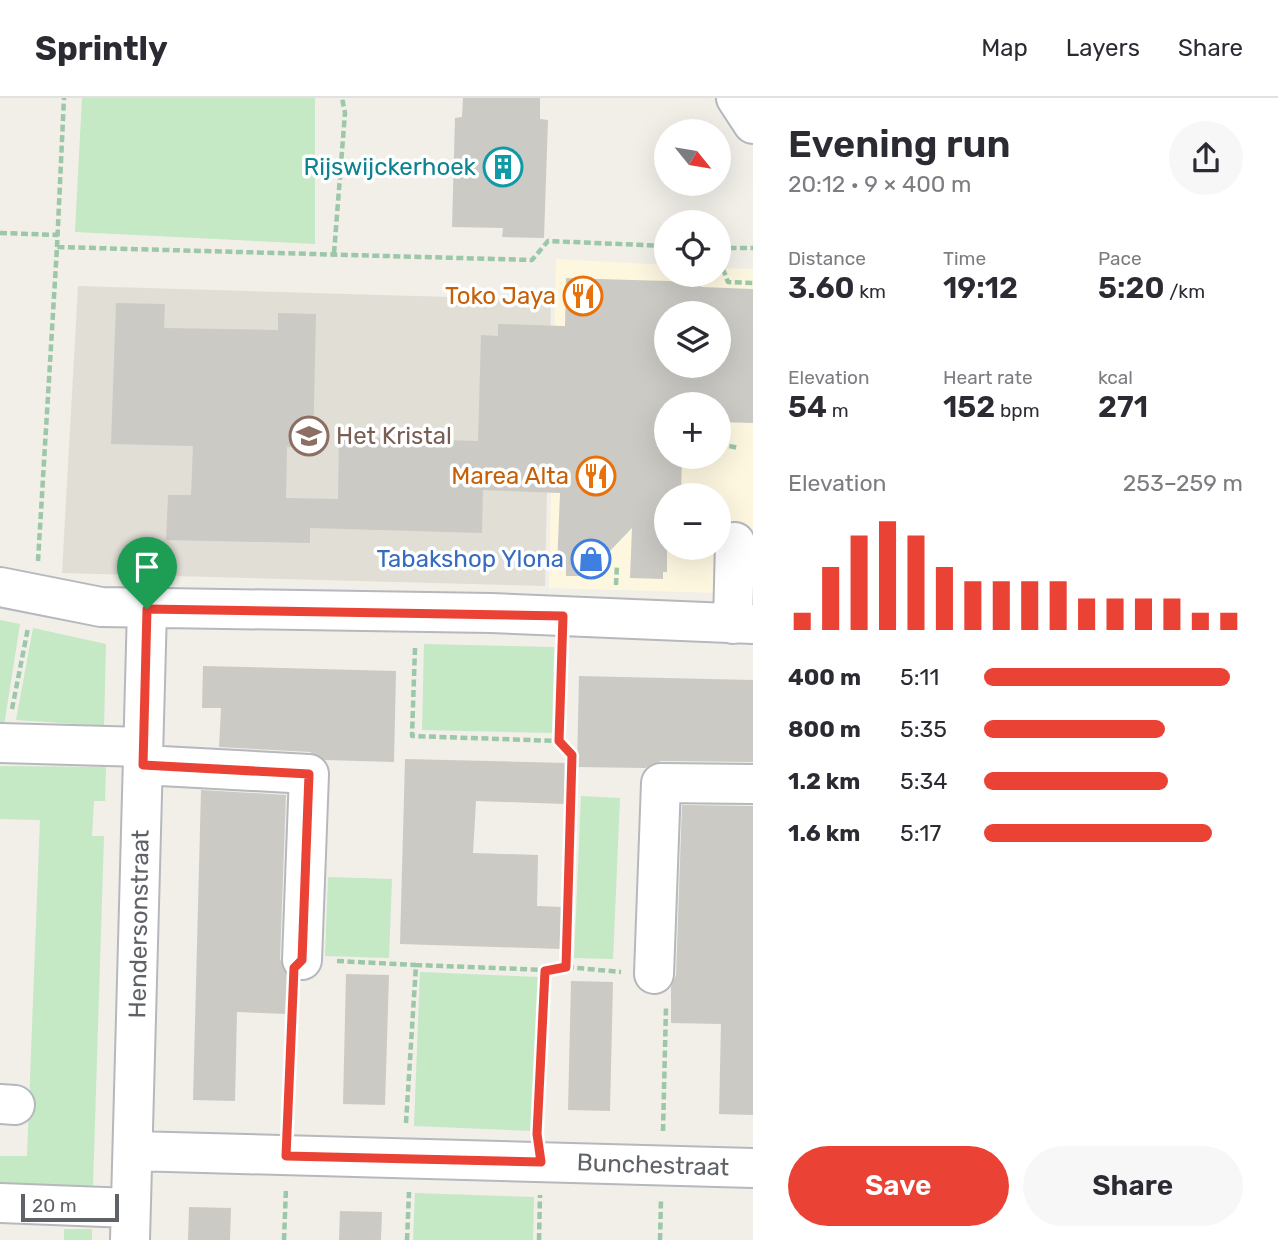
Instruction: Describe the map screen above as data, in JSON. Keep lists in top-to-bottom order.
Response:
{
  "streets": {
    "street": ["Hendersonstraat", "Bunchestraat"]
  },
  "crossings": [
    ["Hendersonstraat", "Bunchestraat"]
  ],
  "places": {
    "building": ["Rijswijckerhoek"],
    "restaurant": ["Toko Jaya", "Marea Alta"],
    "school or university": ["Het Kristal"],
    "shop": ["Tabakshop Ylona"]
  },
  "scale_bar": "20 m",
  "north": "bottom right",
  "page": {
    "header": "Sprintly",
    "nav": ["Map", "Layers", "Share"],
    "heading": ["Evening run", "20:12 · 9 × 400 m"],
    "map_buttons": ["+", "−"],
    "stats": [
      ["Distance", "3.60 km"],
      ["Time", "19:12"],
      ["Pace", "5:20 /km"],
      ["Elevation", "54 m"],
      ["Heart rate", "152 bpm"],
      ["kcal", "271"]
    ],
    "chart": ["Elevation", "253–259 m"],
    "list": [
      {
        "name": "400 m",
        "note": "5:11"
      },
      {
        "name": "800 m",
        "note": "5:35"
      },
      {
        "name": "1.2 km",
        "note": "5:34"
      },
      {
        "name": "1.6 km",
        "note": "5:17"
      }
    ],
    "buttons": ["Save", "Share"],
    "scale": "20 m"
  }
}
